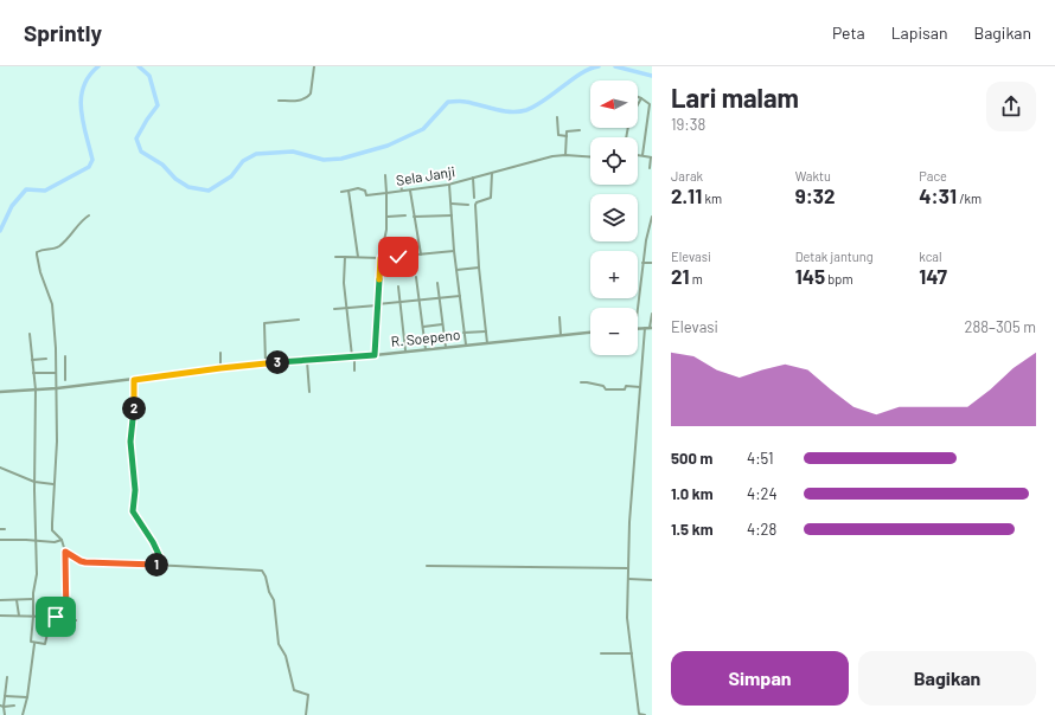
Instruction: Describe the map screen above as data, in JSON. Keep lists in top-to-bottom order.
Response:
{
  "streets": {
    "street": ["Sela Janji", "R. Soepeno"]
  },
  "crossings": [
    ["Sela Janji", "R. Soepeno"]
  ],
  "north": "left",
  "page": {
    "header": "Sprintly",
    "nav": ["Peta", "Lapisan", "Bagikan"],
    "heading": ["Lari malam", "19:38"],
    "map_buttons": ["+", "−"],
    "stats": [
      ["Jarak", "2.11 km"],
      ["Waktu", "9:32"],
      ["Pace", "4:31 /km"],
      ["Elevasi", "21 m"],
      ["Detak jantung", "145 bpm"],
      ["kcal", "147"]
    ],
    "chart": ["Elevasi", "288–305 m"],
    "pins": ["3", "2", "1"],
    "list": [
      {
        "name": "500 m",
        "note": "4:51"
      },
      {
        "name": "1.0 km",
        "note": "4:24"
      },
      {
        "name": "1.5 km",
        "note": "4:28"
      }
    ],
    "buttons": ["Simpan", "Bagikan"]
  }
}
